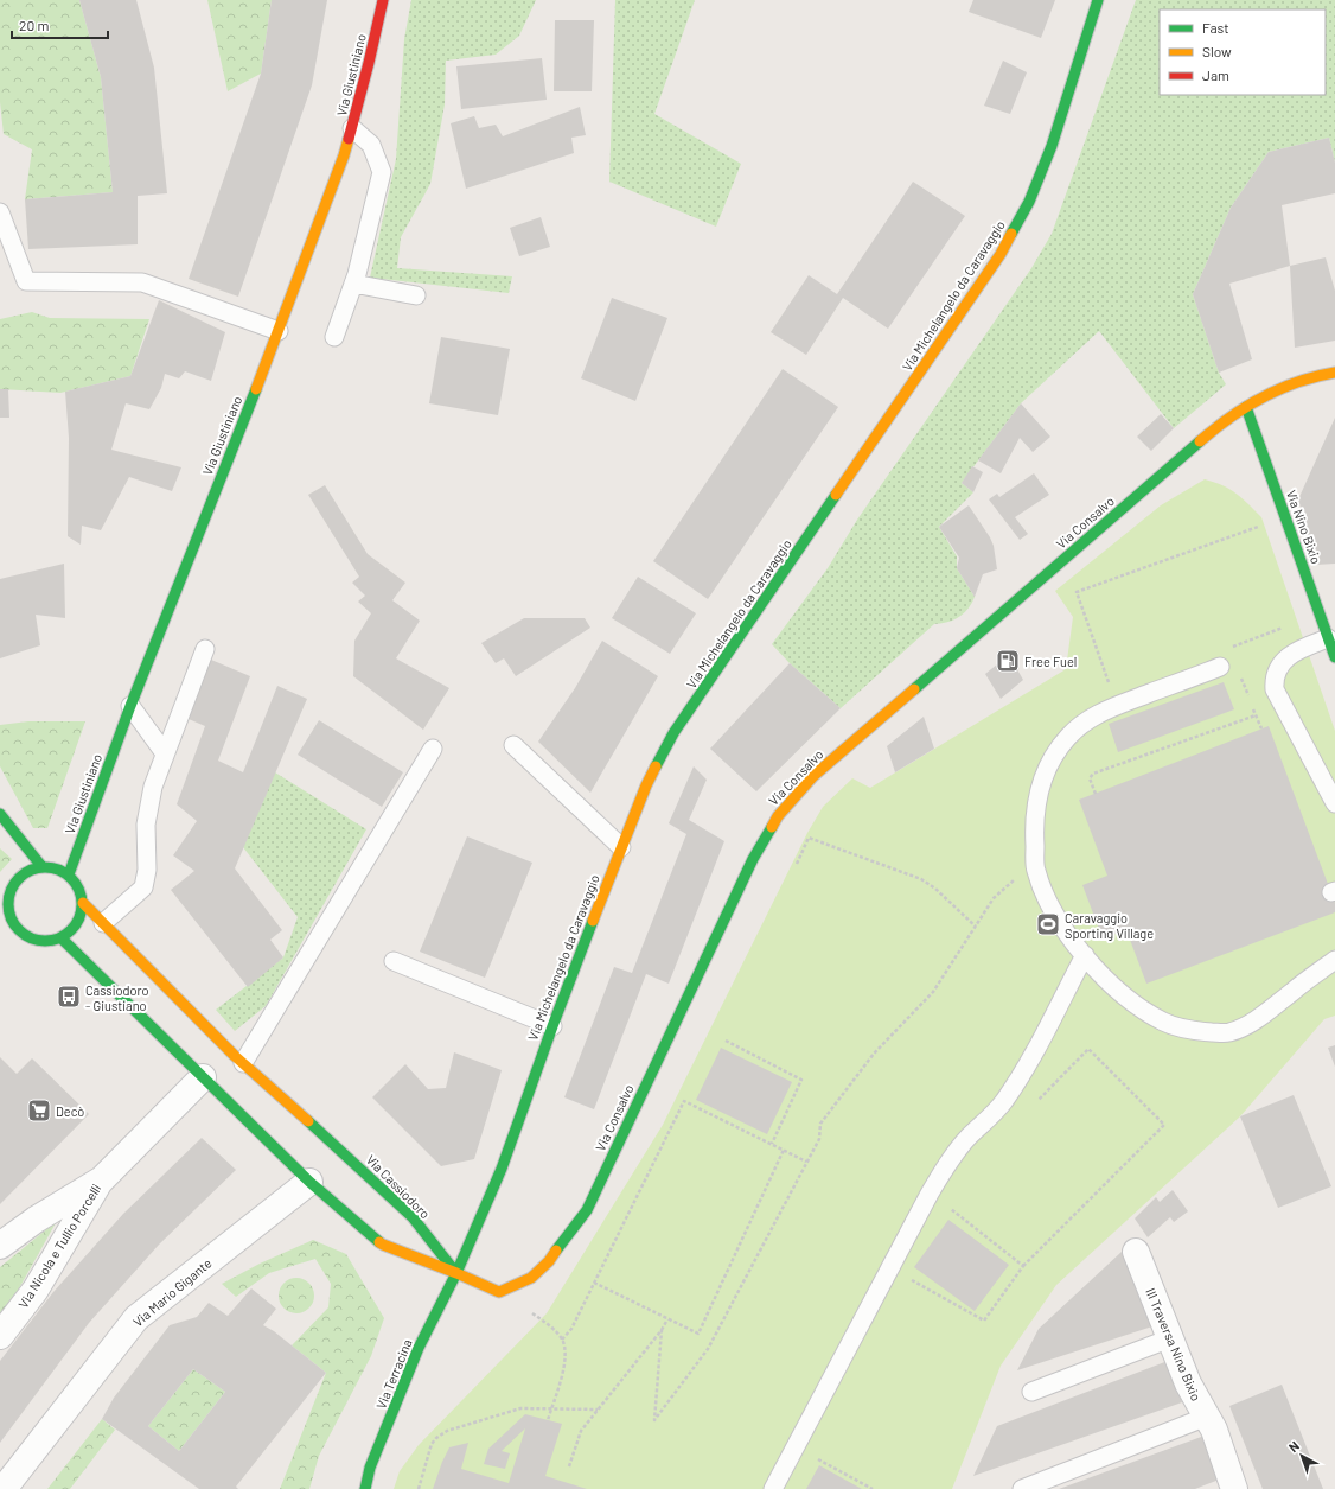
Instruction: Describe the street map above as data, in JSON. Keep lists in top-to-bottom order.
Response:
{
  "streets": {
    "main road": [
      "Via Giustiniano",
      "Via Michelangelo da Caravaggio",
      "Via Consalvo",
      "Via Nino Bixio",
      "Via Cassiodoro",
      "Via Terracina"
    ],
    "street": ["Via Nicola e Tullio Porcelli", "Via Mario Gigante", "III Traversa Nino Bixio"]
  },
  "crossings": [
    ["Via Giustiniano", "Via Cassiodoro"],
    ["Via Michelangelo da Caravaggio", "Via Consalvo"],
    ["Via Michelangelo da Caravaggio", "Via Cassiodoro"],
    ["Via Michelangelo da Caravaggio", "Via Terracina"],
    ["Via Consalvo", "Via Nino Bixio"],
    ["Via Consalvo", "Via Cassiodoro"],
    ["Via Consalvo", "Via Terracina"],
    ["Via Cassiodoro", "Via Terracina"]
  ],
  "places": {
    "fuel station": ["Free Fuel"],
    "sports": ["Caravaggio Sporting Village"],
    "bus stop": ["Cassiodoro - Giustiano"],
    "supermarket": ["Decò"]
  },
  "legend": ["Fast", "Slow", "Jam"],
  "scale_bar": "20 m",
  "north": "top left"
}
